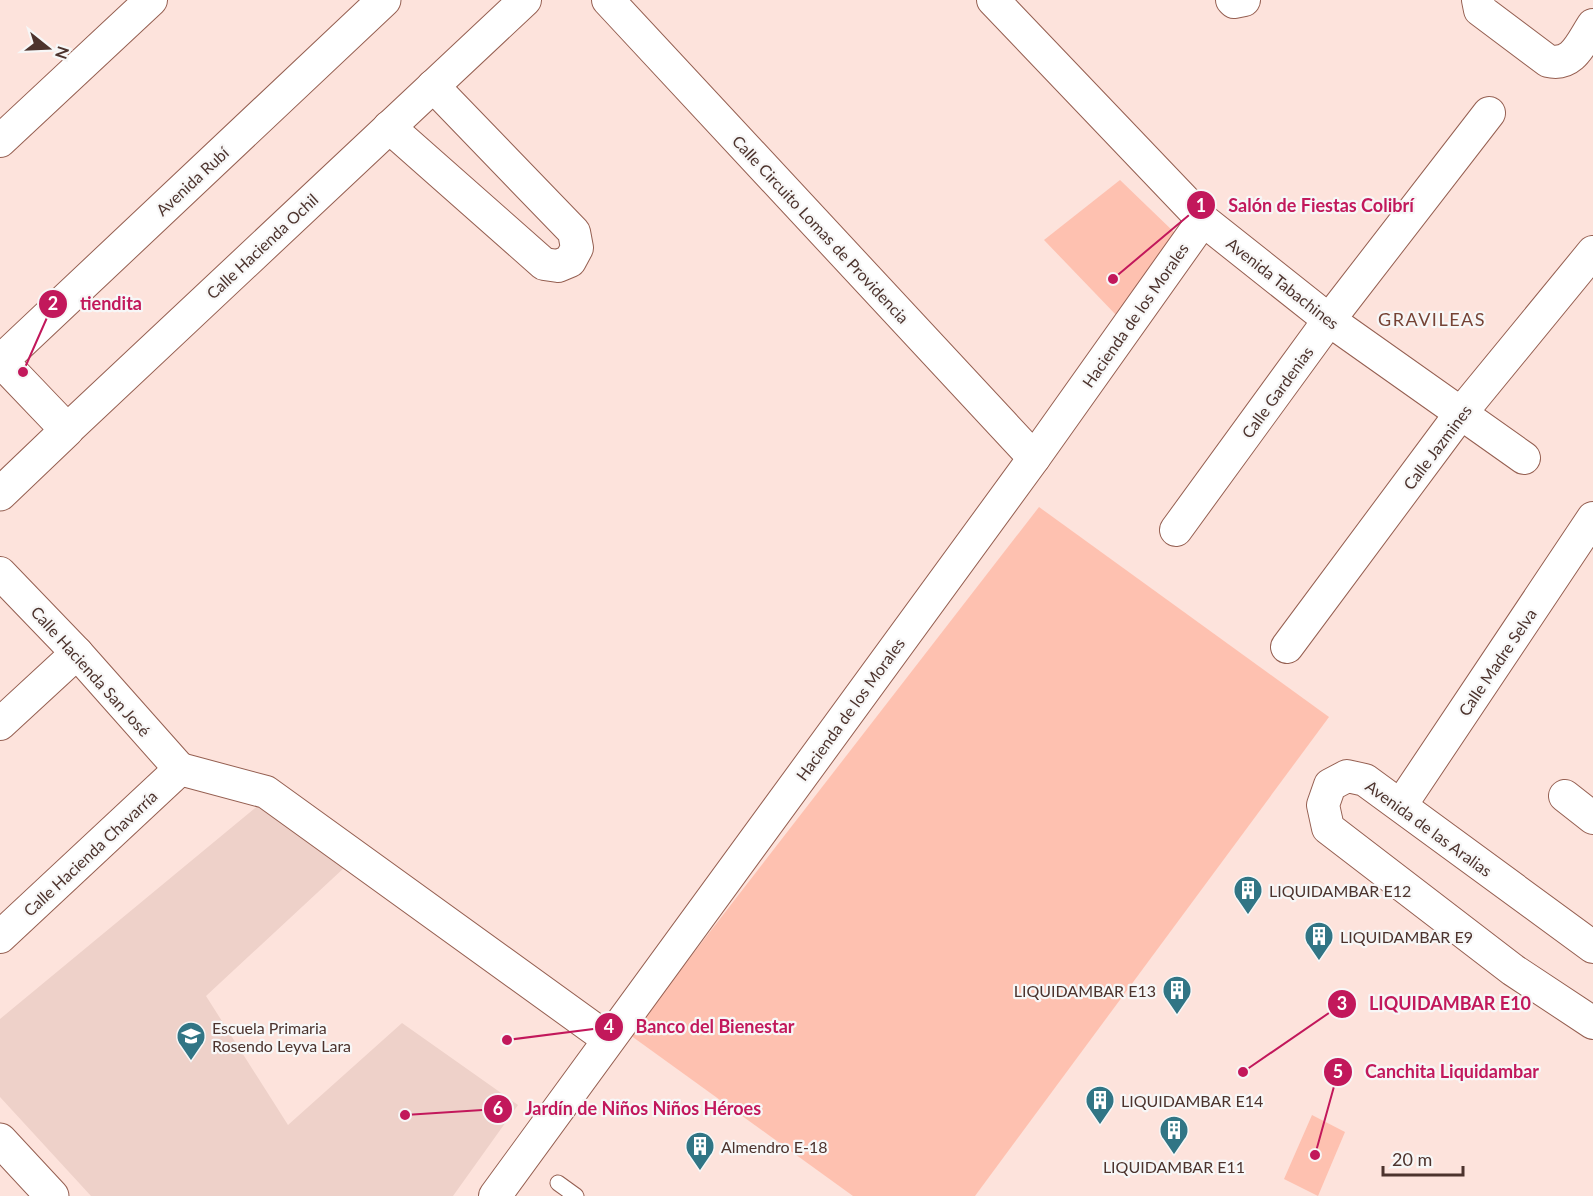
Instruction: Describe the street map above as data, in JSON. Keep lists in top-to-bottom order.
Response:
{
  "streets": {
    "street": [
      "Avenida Rubí",
      "Calle Circuito Lomas de Providencia",
      "Calle Hacienda Ochil",
      "Avenida Tabachines",
      "Hacienda de los Morales",
      "Calle Gardenias",
      "Calle Jazmines",
      "Calle Madre Selva",
      "Calle Hacienda San José",
      "Avenida de las Aralias",
      "Calle Hacienda Chavarría"
    ]
  },
  "crossings": [
    ["Calle Circuito Lomas de Providencia", "Hacienda de los Morales"],
    ["Avenida Tabachines", "Hacienda de los Morales"],
    ["Avenida Tabachines", "Calle Gardenias"],
    ["Avenida Tabachines", "Calle Jazmines"],
    ["Calle Madre Selva", "Avenida de las Aralias"],
    ["Calle Hacienda San José", "Calle Hacienda Chavarría"]
  ],
  "districts": ["GRAVILEAS"],
  "places": {
    "other": [
      "Salón de Fiestas Colibrí",
      "tiendita",
      "Banco del Bienestar",
      "LIQUIDAMBAR E10",
      "Jardín de Niños Niños Héroes",
      "Canchita Liquidambar"
    ],
    "building": [
      "LIQUIDAMBAR E12",
      "LIQUIDAMBAR E9",
      "LIQUIDAMBAR E13",
      "LIQUIDAMBAR E14",
      "LIQUIDAMBAR E11",
      "Almendro E-18"
    ],
    "school or university": ["Escuela Primaria Rosendo Leyva Lara"]
  },
  "scale_bar": "20 m",
  "north": "right"
}
